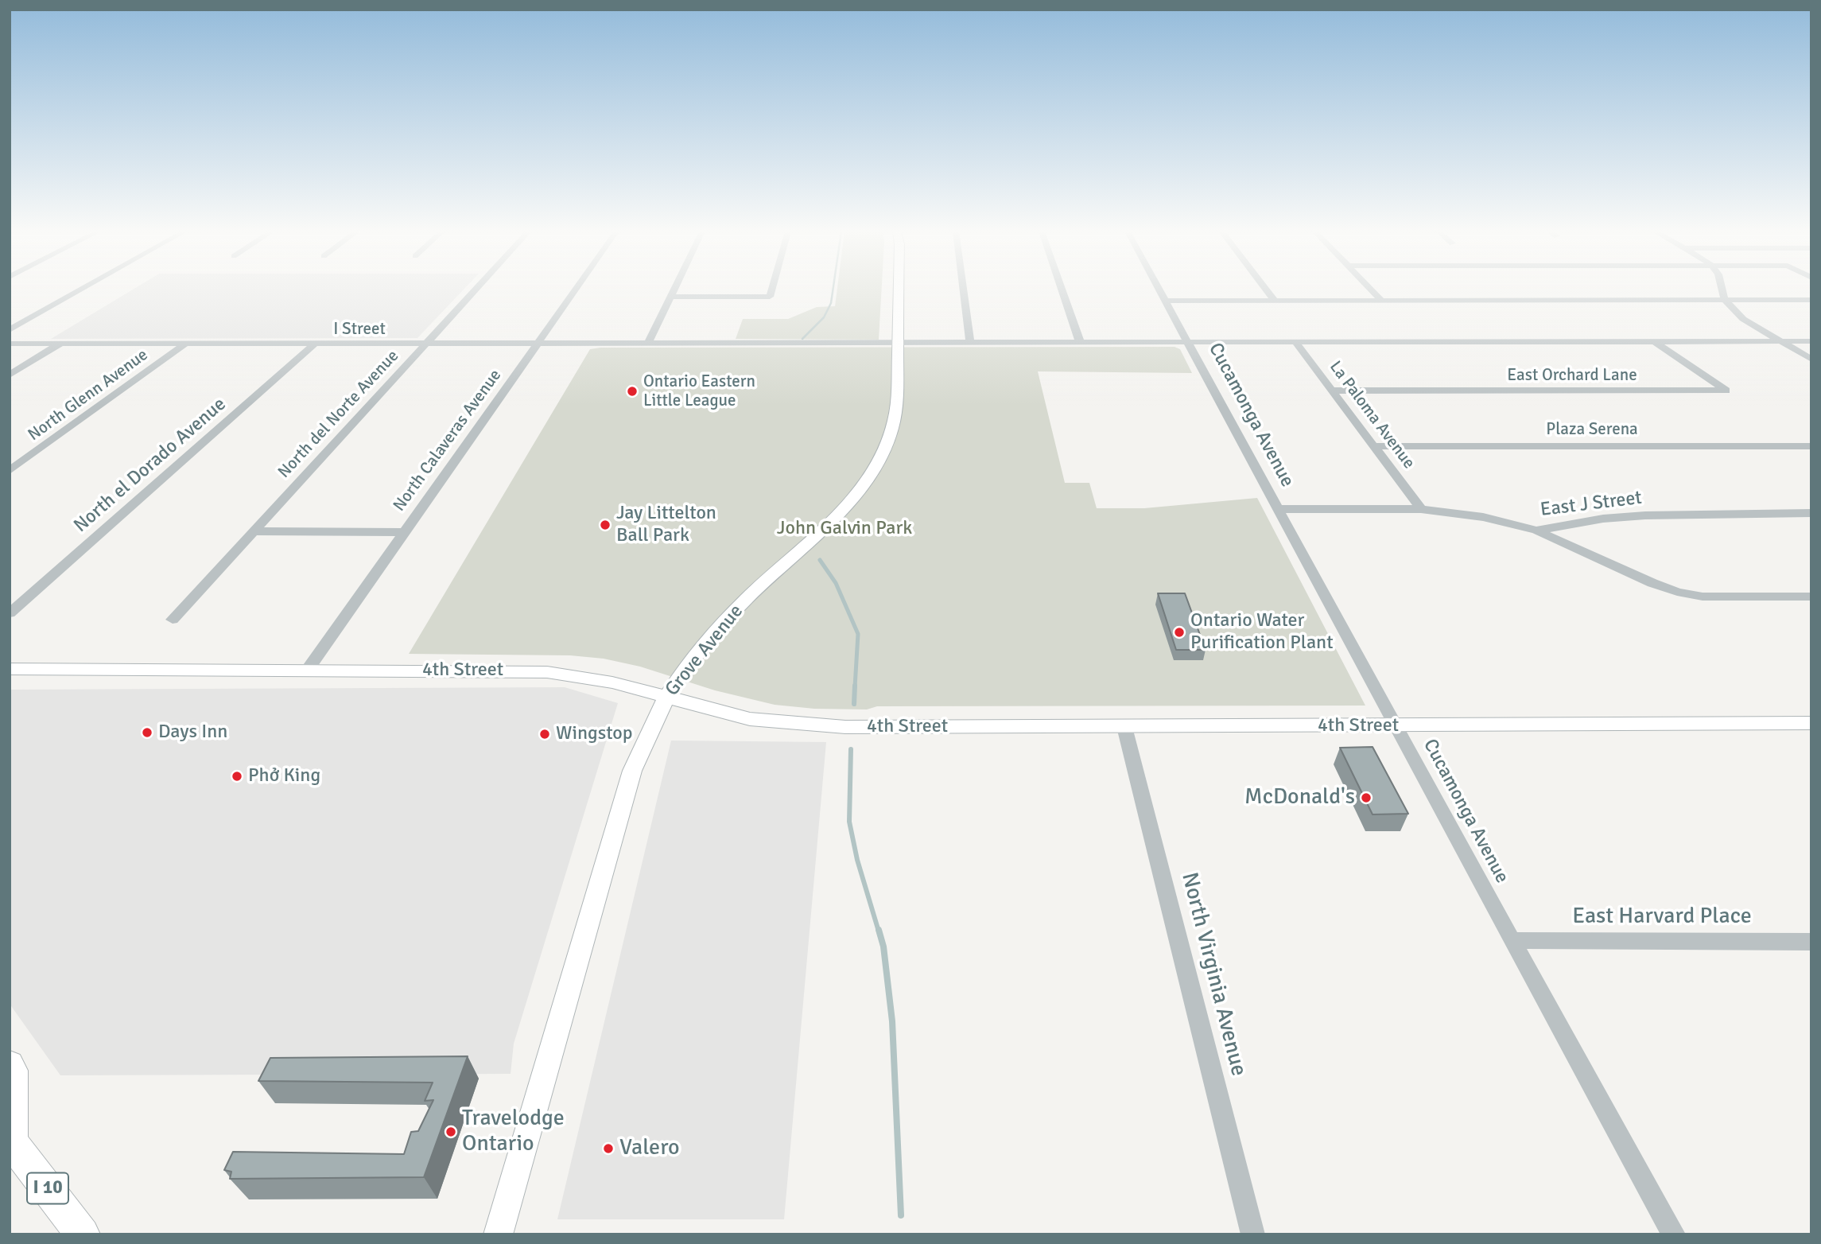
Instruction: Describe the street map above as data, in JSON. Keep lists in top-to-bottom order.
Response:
{
  "streets": {
    "highway": ["I 10"],
    "main road": ["Grove Avenue", "4th Street"],
    "street": [
      "I Street",
      "East Orchard Lane",
      "North Glenn Avenue",
      "North del Norte Avenue",
      "Cucamonga Avenue",
      "La Paloma Avenue",
      "Plaza Serena",
      "North Calaveras Avenue",
      "North el Dorado Avenue",
      "East J Street",
      "East Harvard Place",
      "North Virginia Avenue"
    ]
  },
  "crossings": [
    ["I Street", "East Orchard Lane"],
    ["I Street", "North Glenn Avenue"],
    ["I Street", "North del Norte Avenue"],
    ["I Street", "Cucamonga Avenue"],
    ["I Street", "La Paloma Avenue"],
    ["I Street", "North Calaveras Avenue"],
    ["I Street", "North el Dorado Avenue"],
    ["I Street", "Grove Avenue"],
    ["East Orchard Lane", "La Paloma Avenue"],
    ["Cucamonga Avenue", "East J Street"],
    ["Cucamonga Avenue", "4th Street"],
    ["Cucamonga Avenue", "East Harvard Place"],
    ["La Paloma Avenue", "Plaza Serena"],
    ["La Paloma Avenue", "East J Street"],
    ["North Calaveras Avenue", "4th Street"],
    ["Grove Avenue", "4th Street"],
    ["4th Street", "North Virginia Avenue"]
  ],
  "parks": ["John Galvin Park"],
  "places": [
    "Ontario Eastern Little League",
    "Jay Littelton Ball Park",
    "Ontario Water Purification Plant",
    "Days Inn",
    "Wingstop",
    "Phở King",
    "McDonald's",
    "Travelodge Ontario",
    "Valero"
  ]
}
